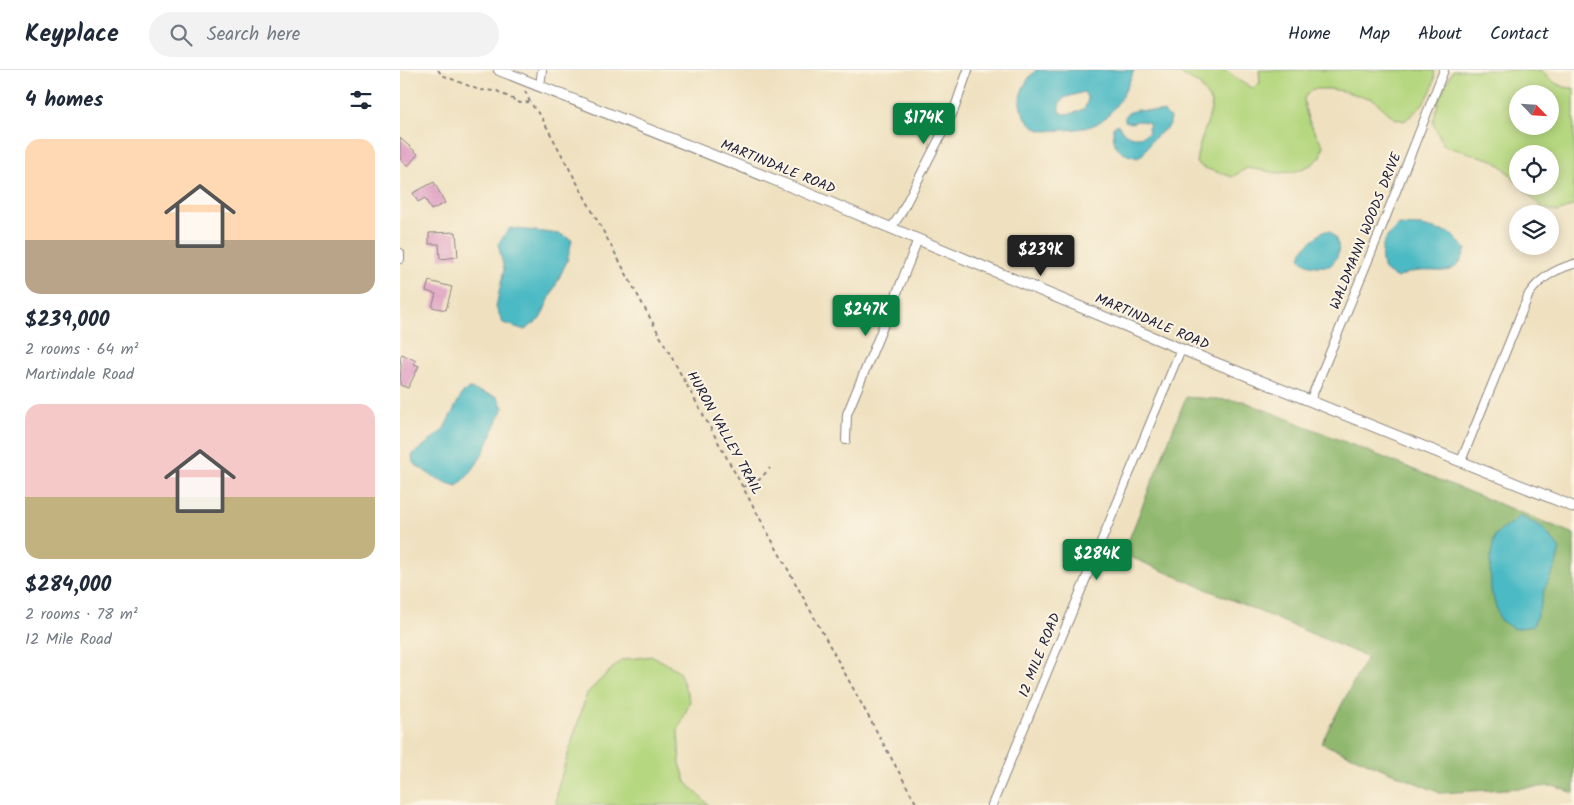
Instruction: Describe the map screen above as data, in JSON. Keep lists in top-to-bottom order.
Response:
{
  "streets": {
    "street": ["MARTINDALE ROAD", "WALDMANN WOODS DRIVE", "12 MILE ROAD"],
    "path": ["HURON VALLEY TRAIL"]
  },
  "crossings": [
    ["MARTINDALE ROAD", "WALDMANN WOODS DRIVE"],
    ["MARTINDALE ROAD", "HURON VALLEY TRAIL"],
    ["MARTINDALE ROAD", "12 MILE ROAD"]
  ],
  "north": "bottom right",
  "page": {
    "header": "Keyplace",
    "search": "Search here",
    "nav": [
      "Home",
      "Map",
      "About",
      "Contact"
    ],
    "heading": "4 homes",
    "price": [
      "$174K",
      "$239K",
      "$247K",
      "$284K"
    ],
    "list": [
      {
        "name": "$239,000",
        "note": "2 rooms · 64 m² · Martindale Road"
      },
      {
        "name": "$284,000",
        "note": "2 rooms · 78 m² · 12 Mile Road"
      }
    ]
  }
}
